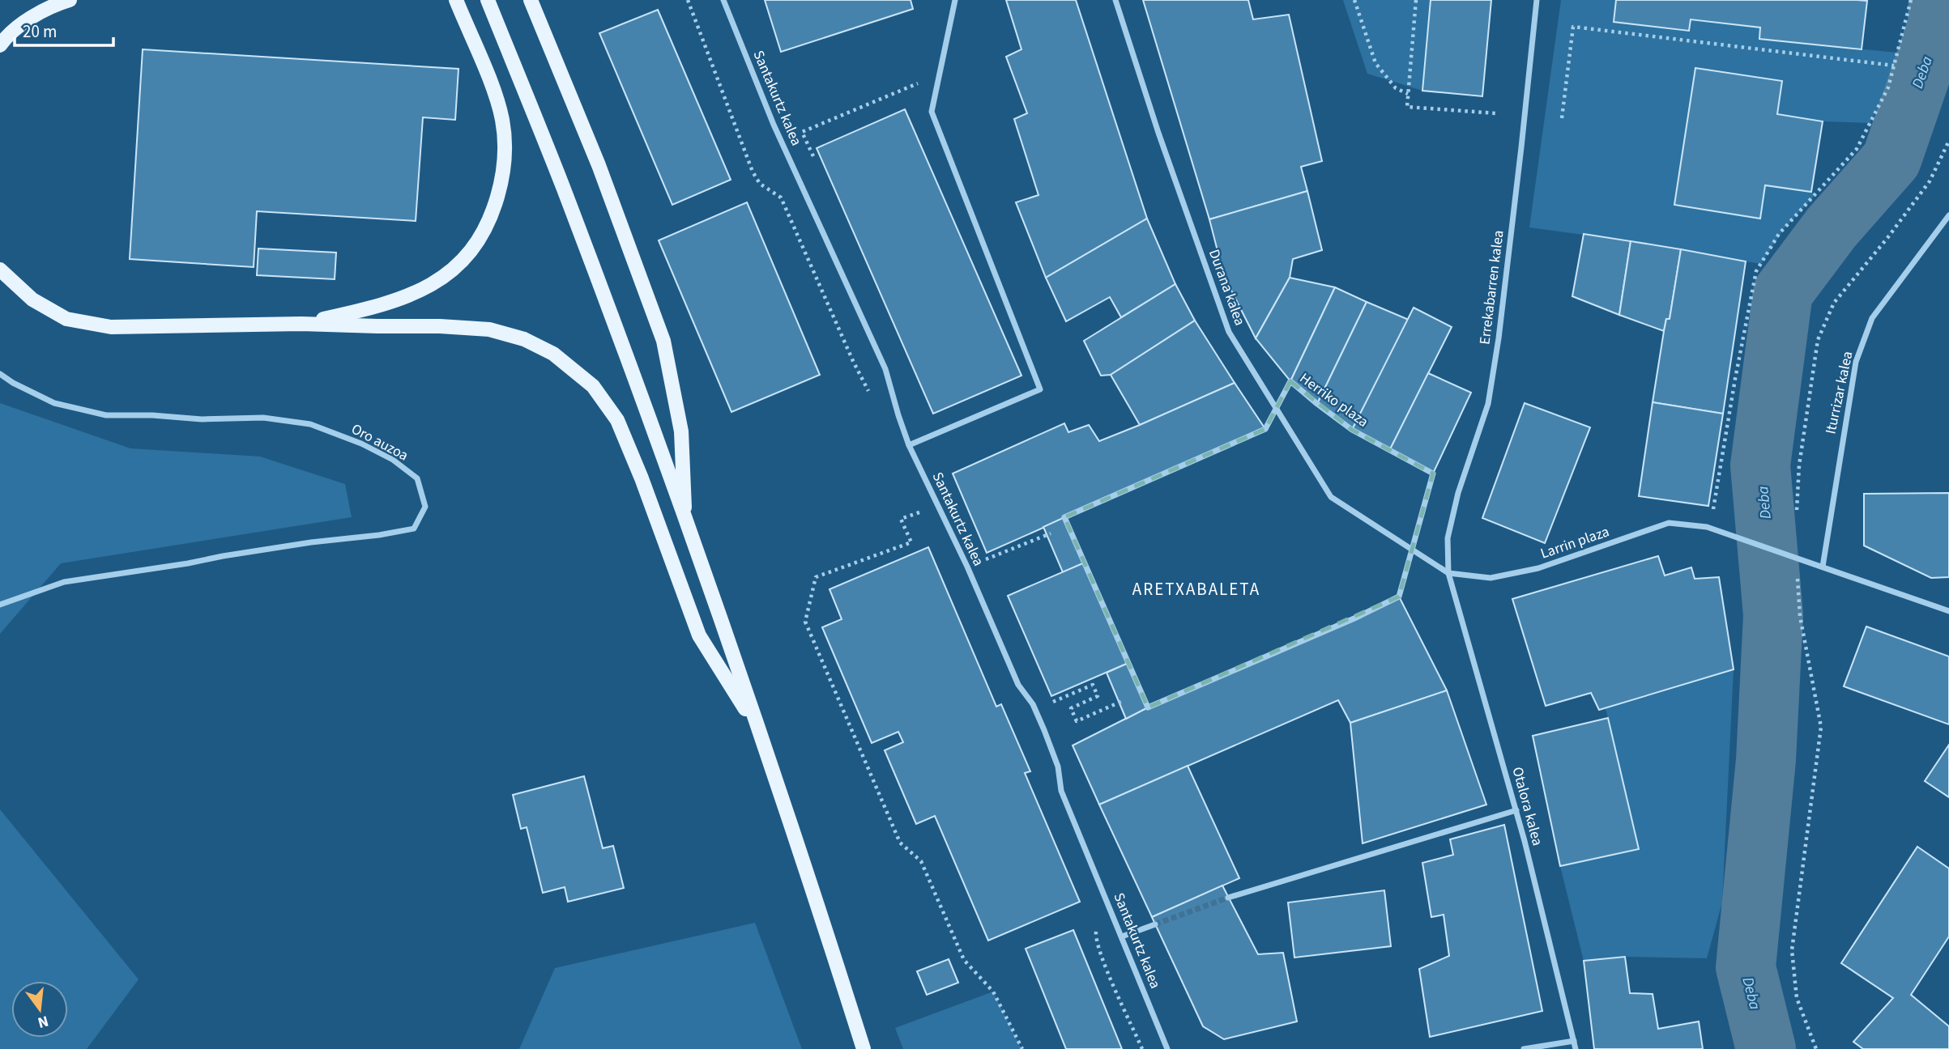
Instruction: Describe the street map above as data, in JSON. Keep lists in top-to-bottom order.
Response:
{
  "streets": {
    "street": [
      "Santakurtz kalea",
      "Durana kalea",
      "Errekabarren kalea",
      "Iturrizar kalea",
      "Herriko plaza",
      "Oro auzoa",
      "Larrin plaza",
      "Otalora kalea"
    ]
  },
  "crossings": [
    ["Durana kalea", "Errekabarren kalea"],
    ["Durana kalea", "Herriko plaza"],
    ["Durana kalea", "Larrin plaza"],
    ["Durana kalea", "Otalora kalea"],
    ["Errekabarren kalea", "Larrin plaza"],
    ["Errekabarren kalea", "Otalora kalea"],
    ["Iturrizar kalea", "Larrin plaza"],
    ["Larrin plaza", "Otalora kalea"]
  ],
  "districts": ["ARETXABALETA"],
  "water": ["Deba"],
  "scale_bar": "20 m",
  "north": "bottom"
}
